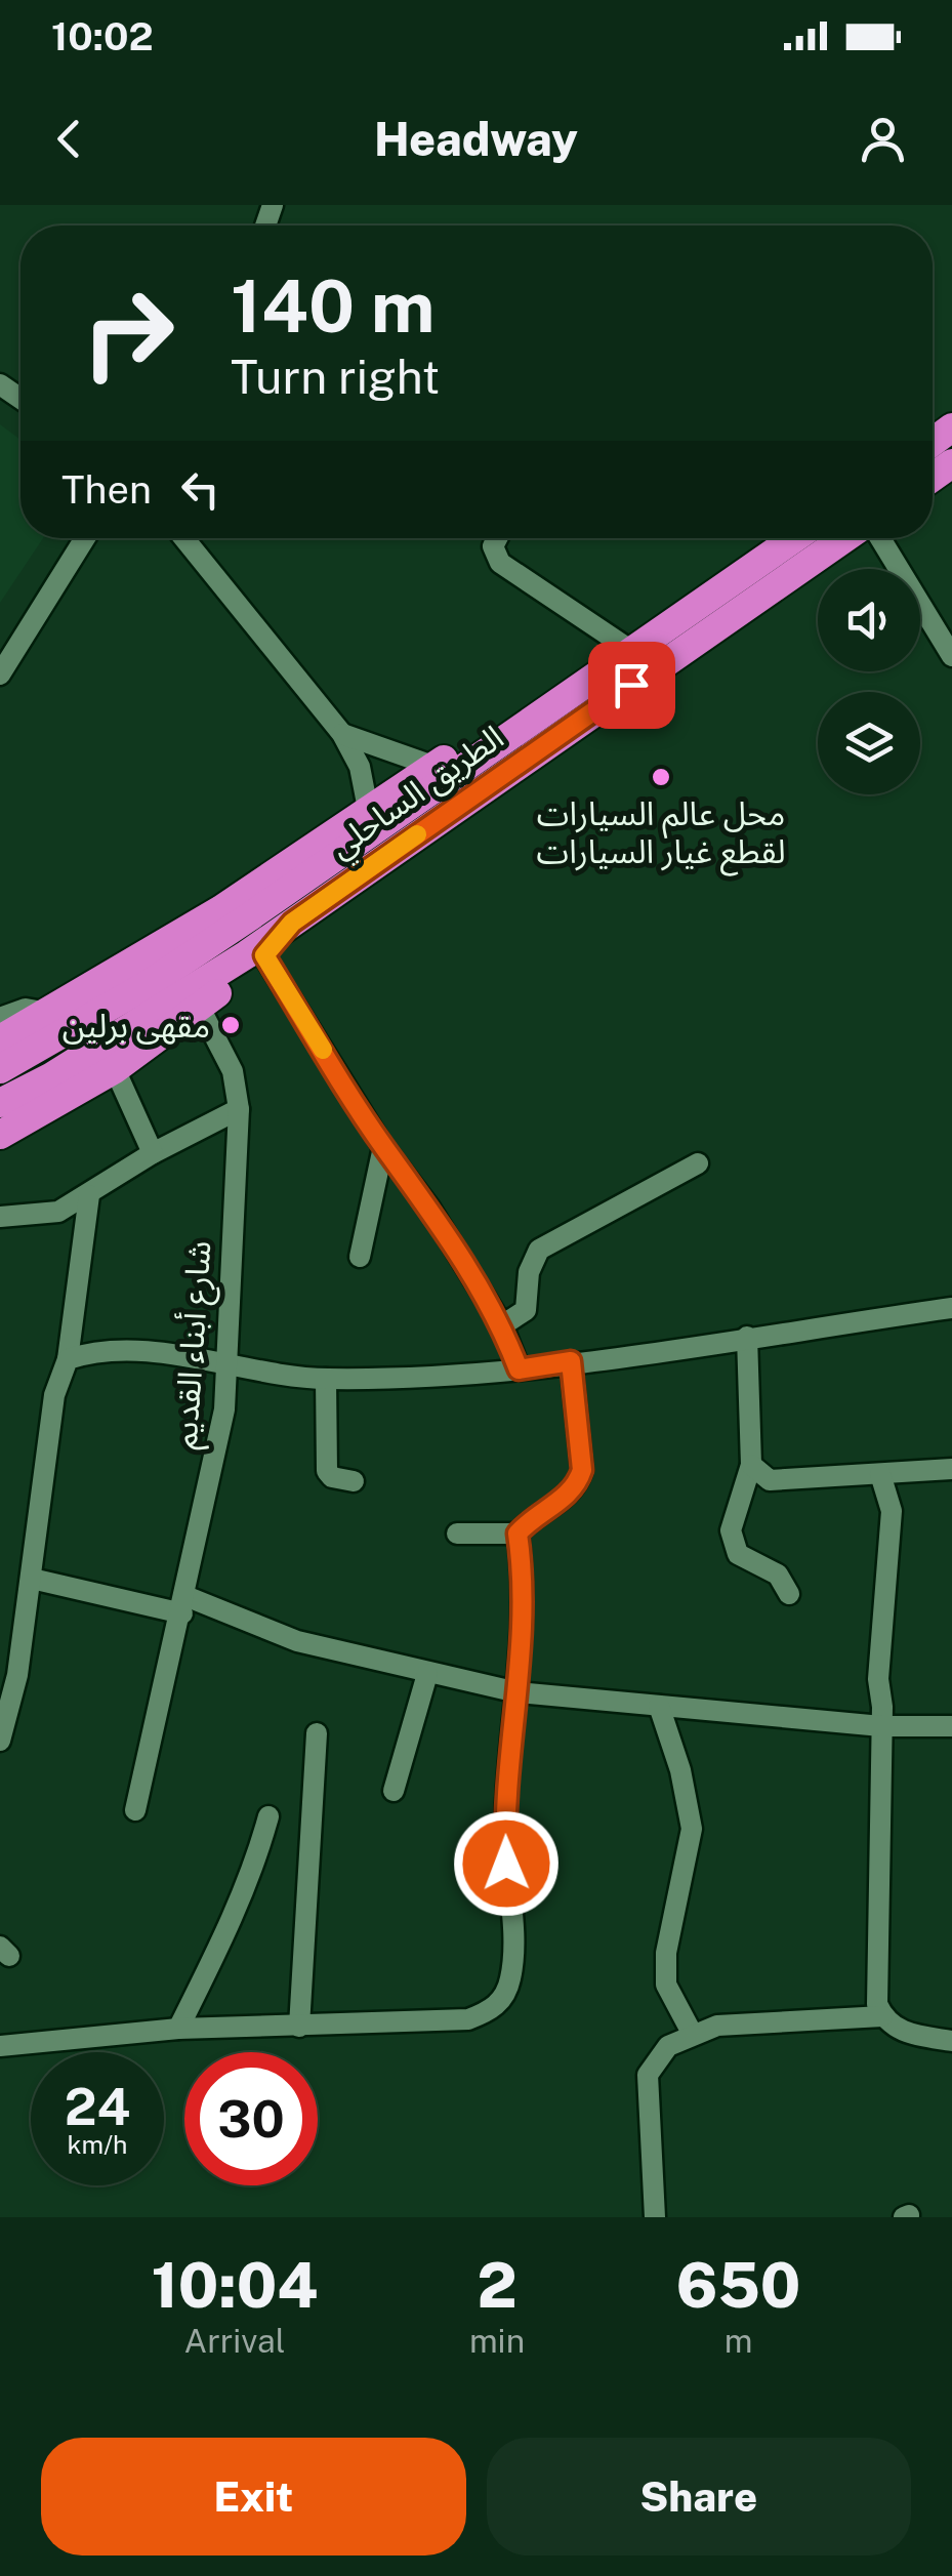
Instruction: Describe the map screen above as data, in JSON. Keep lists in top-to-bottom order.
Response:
{
  "streets": {
    "highway": ["الطريق الساحلي"],
    "street": ["شارع أبناء القديم"]
  },
  "places": ["محل عالم السيارات لقطع غيار السيارات", "مقهى برلين"],
  "page": {
    "status": "10:02",
    "header": "Headway",
    "turn": ["140 m", "Turn right"],
    "then": "Then",
    "speed": "24 km/h",
    "limit": "30",
    "eta": [
      "10:04",
      "Arrival",
      "2",
      "min",
      "650",
      "m"
    ],
    "buttons": ["Exit", "Share"]
  }
}
